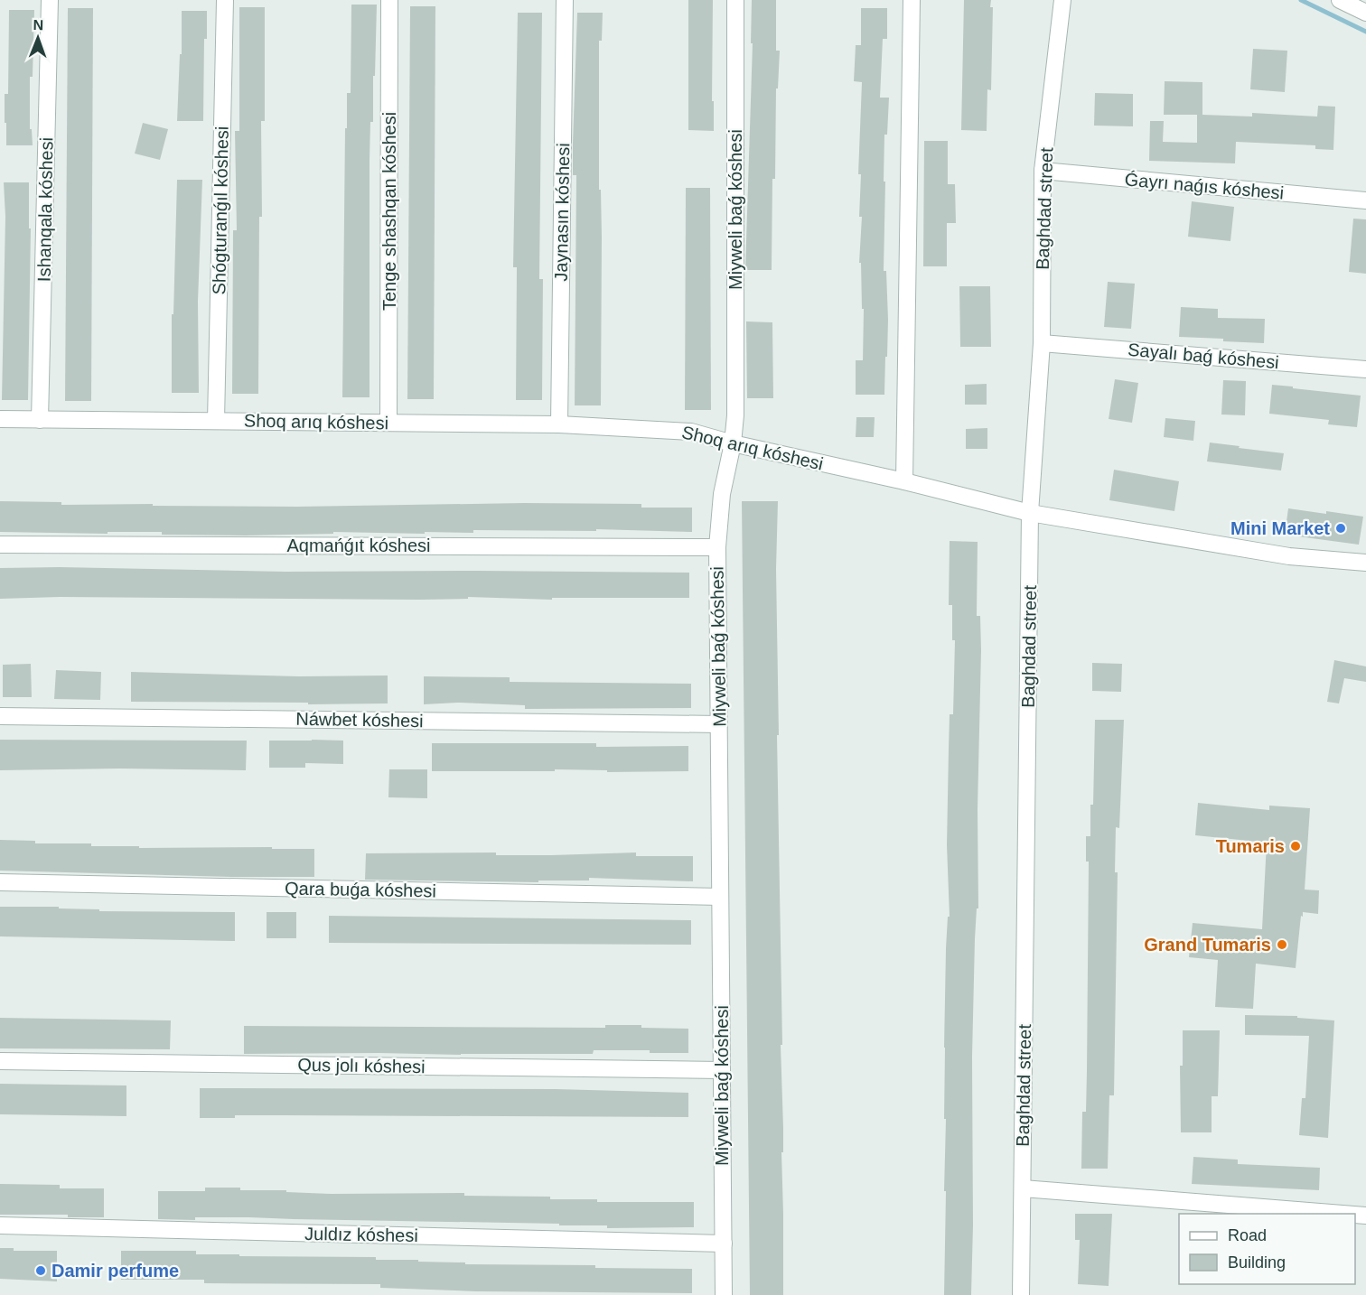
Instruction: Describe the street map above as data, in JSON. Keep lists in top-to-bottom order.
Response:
{
  "streets": {
    "street": [
      "Ǵayrı naǵıs kóshesi",
      "Baghdad street",
      "Ishanqala kóshesi",
      "Miyweli baǵ kóshesi",
      "Shógturanǵıl kóshesi",
      "Tenge shashqan kóshesi",
      "Jaynasın kóshesi",
      "Sayalı baǵ kóshesi",
      "Shoq arıq kóshesi",
      "Aqmańǵıt kóshesi",
      "Náwbet kóshesi",
      "Qara buǵa kóshesi",
      "Qus jolı kóshesi",
      "Juldız kóshesi"
    ]
  },
  "crossings": [
    ["Ǵayrı naǵıs kóshesi", "Baghdad street"],
    ["Baghdad street", "Sayalı baǵ kóshesi"],
    ["Baghdad street", "Shoq arıq kóshesi"],
    ["Ishanqala kóshesi", "Shoq arıq kóshesi"],
    ["Miyweli baǵ kóshesi", "Shoq arıq kóshesi"],
    ["Miyweli baǵ kóshesi", "Aqmańǵıt kóshesi"],
    ["Miyweli baǵ kóshesi", "Náwbet kóshesi"],
    ["Miyweli baǵ kóshesi", "Qara buǵa kóshesi"],
    ["Miyweli baǵ kóshesi", "Qus jolı kóshesi"],
    ["Miyweli baǵ kóshesi", "Juldız kóshesi"],
    ["Shógturanǵıl kóshesi", "Shoq arıq kóshesi"],
    ["Tenge shashqan kóshesi", "Shoq arıq kóshesi"],
    ["Jaynasın kóshesi", "Shoq arıq kóshesi"]
  ],
  "places": [
    "Mini Market",
    "Tumaris",
    "Grand Tumaris",
    "Damir perfume"
  ],
  "legend": ["Road", "Building"],
  "north": "top"
}
